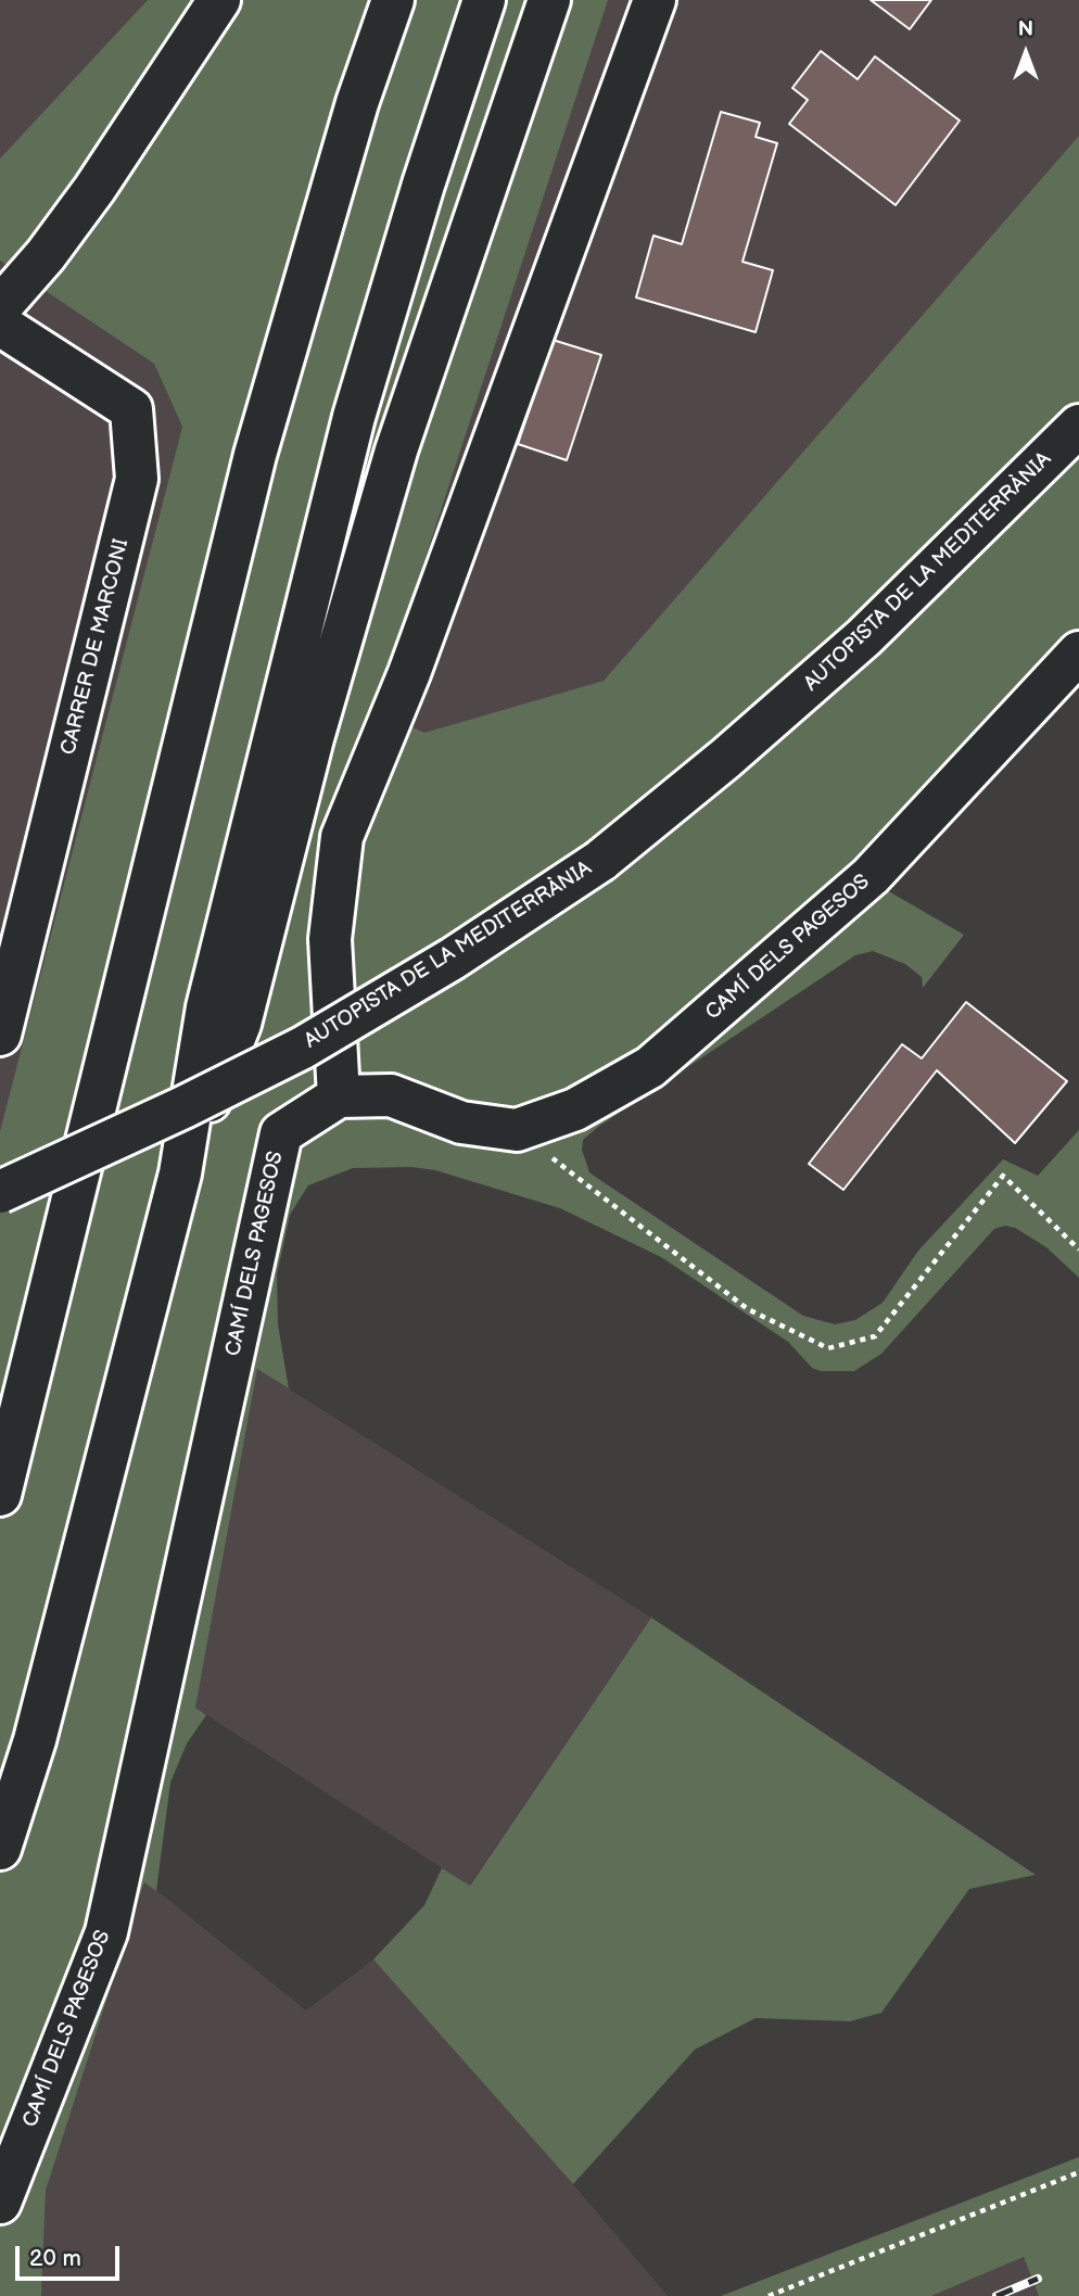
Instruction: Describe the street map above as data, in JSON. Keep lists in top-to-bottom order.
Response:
{
  "streets": {
    "main road": ["AUTOPISTA DE LA MEDITERRÀNIA", "CARRER DE MARCONI", "CAMÍ DELS PAGESOS"]
  },
  "scale_bar": "20 m",
  "north": "top"
}
